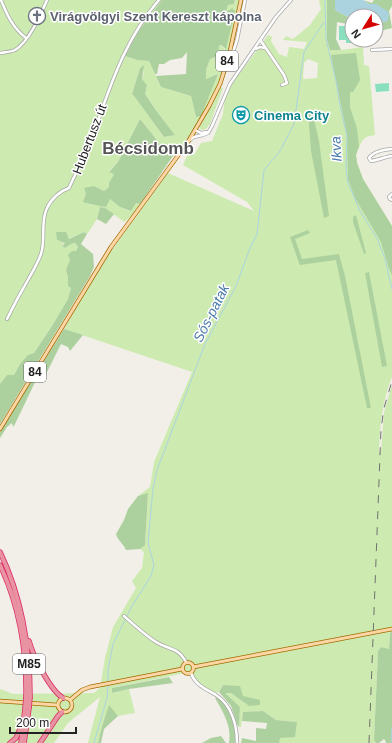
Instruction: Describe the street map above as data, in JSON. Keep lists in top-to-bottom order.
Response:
{
  "streets": {
    "highway": ["M85"],
    "main road": ["84"],
    "street": ["Hubertusz út"]
  },
  "districts": ["Bécsidomb"],
  "water": ["Ikva", "Sós-patak"],
  "places": {
    "church": ["Virágvölgyi Szent Kereszt kápolna"],
    "theatre": ["Cinema City"]
  },
  "scale_bar": "200 m",
  "north": "bottom left"
}
